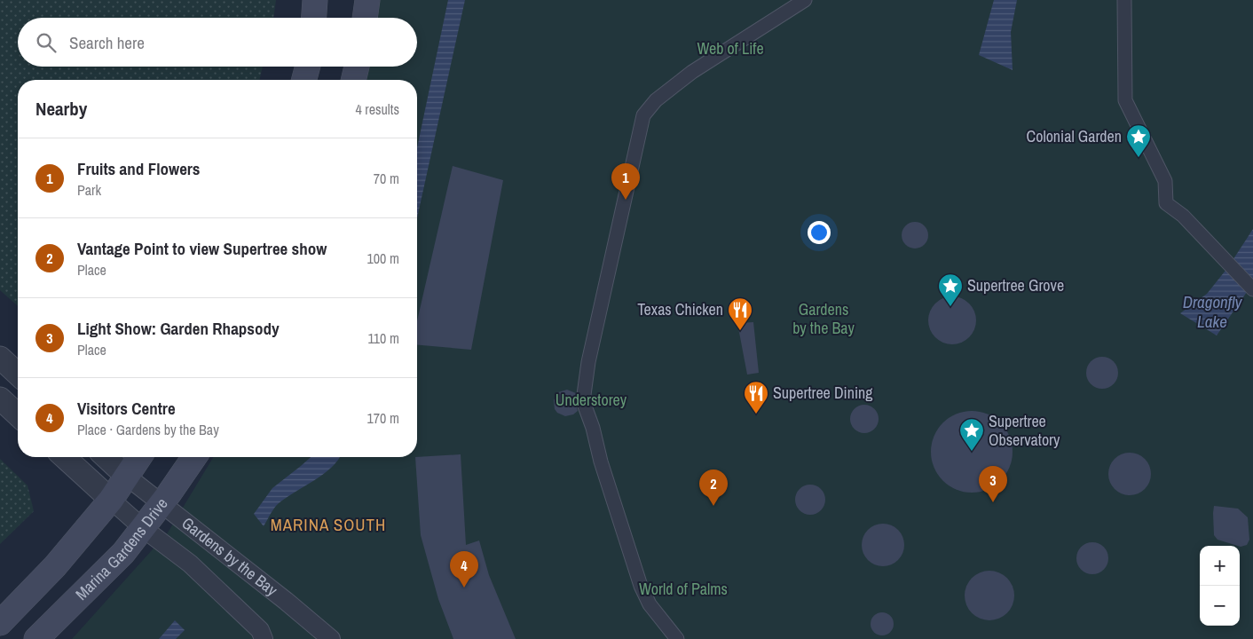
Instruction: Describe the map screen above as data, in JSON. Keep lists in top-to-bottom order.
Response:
{
  "streets": {
    "main road": ["Marina Gardens Drive"],
    "street": ["Gardens by the Bay"]
  },
  "crossings": [
    ["Marina Gardens Drive", "Gardens by the Bay"]
  ],
  "districts": ["MARINA SOUTH"],
  "water": ["Dragonfly Lake"],
  "parks": [
    "Web of Life",
    "Gardens by the Bay",
    "Understorey",
    "World of Palms"
  ],
  "places": {
    "place": ["Colonial Garden", "Supertree Grove", "Supertree Observatory"],
    "restaurant": ["Texas Chicken", "Supertree Dining"]
  },
  "page": {
    "search": "Search here",
    "heading": ["Nearby", "4 results"],
    "list": [
      {
        "mark": "1",
        "name": "Fruits and Flowers",
        "note": "Park",
        "value": "70 m"
      },
      {
        "mark": "2",
        "name": "Vantage Point to view Supertree show",
        "note": "Place",
        "value": "100 m"
      },
      {
        "mark": "3",
        "name": "Light Show: Garden Rhapsody",
        "note": "Place",
        "value": "110 m"
      },
      {
        "mark": "4",
        "name": "Visitors Centre",
        "note": "Place · Gardens by the Bay",
        "value": "170 m"
      }
    ],
    "pins": [
      "1",
      "3",
      "2",
      "4"
    ],
    "map_buttons": ["+", "−"]
  }
}
